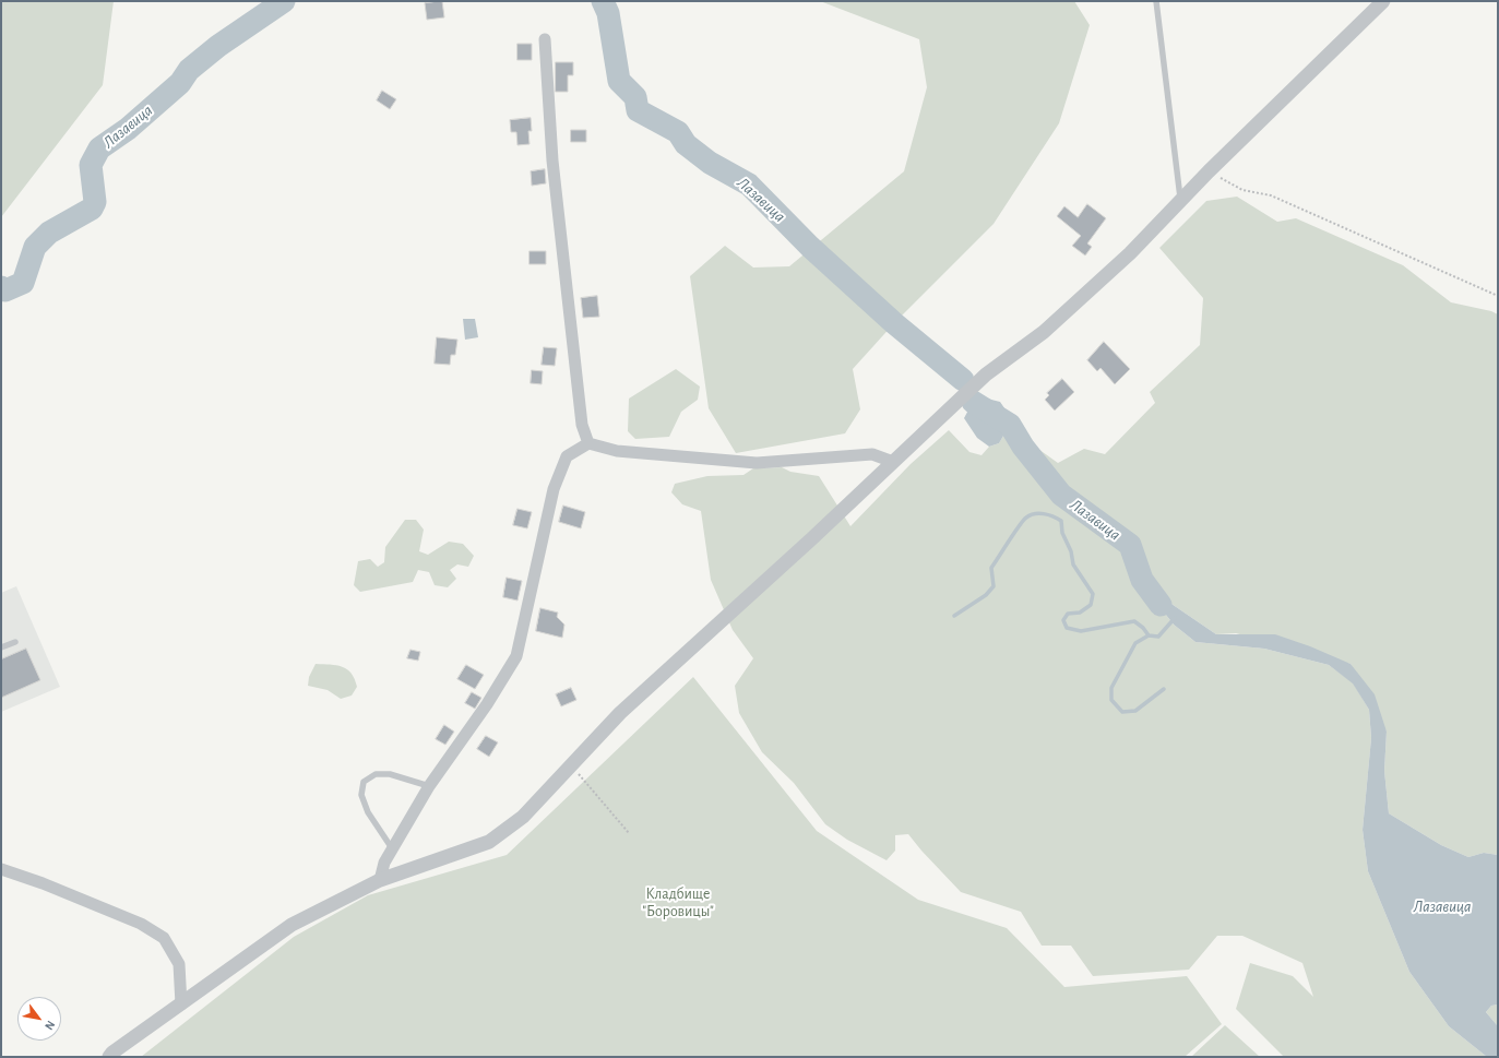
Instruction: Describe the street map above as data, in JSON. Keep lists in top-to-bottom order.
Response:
{
  "water": ["Лазавица"],
  "parks": ["Кладбище \"Боровицы\""],
  "north": "bottom right"
}
